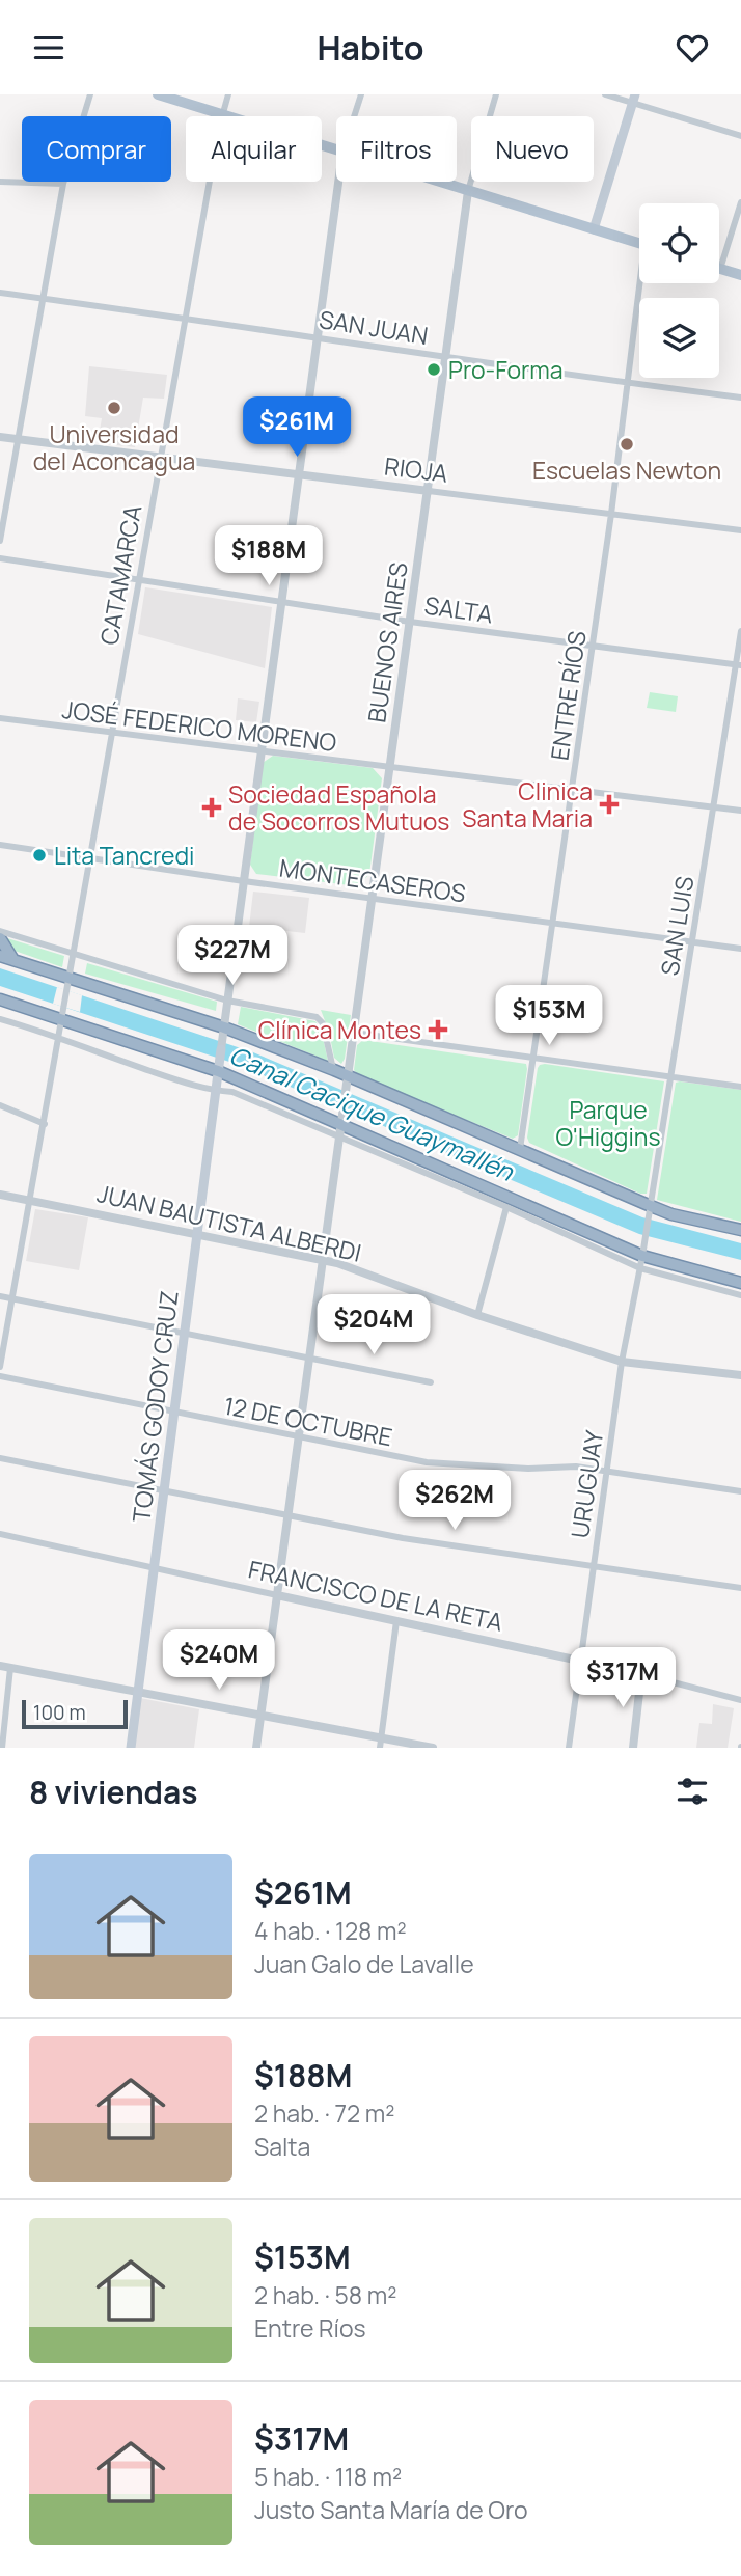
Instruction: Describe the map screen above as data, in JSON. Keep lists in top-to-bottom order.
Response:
{
  "streets": {
    "main road": ["TOMÁS GODOY CRUZ"],
    "street": [
      "SAN JUAN",
      "RIOJA",
      "CATAMARCA",
      "SALTA",
      "BUENOS AIRES",
      "ENTRE RÍOS",
      "JOSÉ FEDERICO MORENO",
      "MONTECASEROS",
      "SAN LUIS",
      "JUAN BAUTISTA ALBERDI",
      "12 DE OCTUBRE",
      "URUGUAY",
      "FRANCISCO DE LA RETA"
    ]
  },
  "crossings": [
    ["SAN JUAN", "CATAMARCA"],
    ["SAN JUAN", "BUENOS AIRES"],
    ["SAN JUAN", "ENTRE RÍOS"],
    ["RIOJA", "CATAMARCA"],
    ["RIOJA", "BUENOS AIRES"],
    ["RIOJA", "ENTRE RÍOS"],
    ["CATAMARCA", "SALTA"],
    ["CATAMARCA", "JOSÉ FEDERICO MORENO"],
    ["CATAMARCA", "MONTECASEROS"],
    ["CATAMARCA", "JUAN BAUTISTA ALBERDI"],
    ["SALTA", "BUENOS AIRES"],
    ["SALTA", "ENTRE RÍOS"],
    ["SALTA", "SAN LUIS"],
    ["BUENOS AIRES", "JOSÉ FEDERICO MORENO"],
    ["BUENOS AIRES", "MONTECASEROS"],
    ["BUENOS AIRES", "JUAN BAUTISTA ALBERDI"],
    ["BUENOS AIRES", "12 DE OCTUBRE"],
    ["BUENOS AIRES", "FRANCISCO DE LA RETA"],
    ["ENTRE RÍOS", "JOSÉ FEDERICO MORENO"],
    ["ENTRE RÍOS", "MONTECASEROS"],
    ["JOSÉ FEDERICO MORENO", "SAN LUIS"],
    ["MONTECASEROS", "SAN LUIS"],
    ["SAN LUIS", "URUGUAY"],
    ["JUAN BAUTISTA ALBERDI", "TOMÁS GODOY CRUZ"],
    ["JUAN BAUTISTA ALBERDI", "URUGUAY"],
    ["TOMÁS GODOY CRUZ", "12 DE OCTUBRE"],
    ["TOMÁS GODOY CRUZ", "FRANCISCO DE LA RETA"],
    ["12 DE OCTUBRE", "URUGUAY"],
    ["URUGUAY", "FRANCISCO DE LA RETA"]
  ],
  "water": ["Canal Cacique Guaymallén"],
  "parks": ["Parque O'Higgins"],
  "places": {
    "other": [
      "Pro-Forma",
      "Universidad del Aconcagua",
      "Escuelas Newton",
      "Lita Tancredi"
    ],
    "health": ["Clinica Santa Maria", "Sociedad Española de Socorros Mutuos", "Clínica Montes"]
  },
  "scale_bar": "100 m",
  "page": {
    "header": "Habito",
    "chip": [
      "Comprar",
      "Alquilar",
      "Filtros",
      "Nuevo"
    ],
    "price": [
      "$261M",
      "$188M",
      "$227M",
      "$153M",
      "$204M",
      "$262M",
      "$240M",
      "$317M"
    ],
    "scale": "100 m",
    "heading": "8 viviendas",
    "list": [
      {
        "name": "$261M",
        "note": "4 hab. · 128 m² · Juan Galo de Lavalle"
      },
      {
        "name": "$188M",
        "note": "2 hab. · 72 m² · Salta"
      },
      {
        "name": "$153M",
        "note": "2 hab. · 58 m² · Entre Ríos"
      },
      {
        "name": "$317M",
        "note": "5 hab. · 118 m² · Justo Santa María de Oro"
      }
    ]
  }
}
